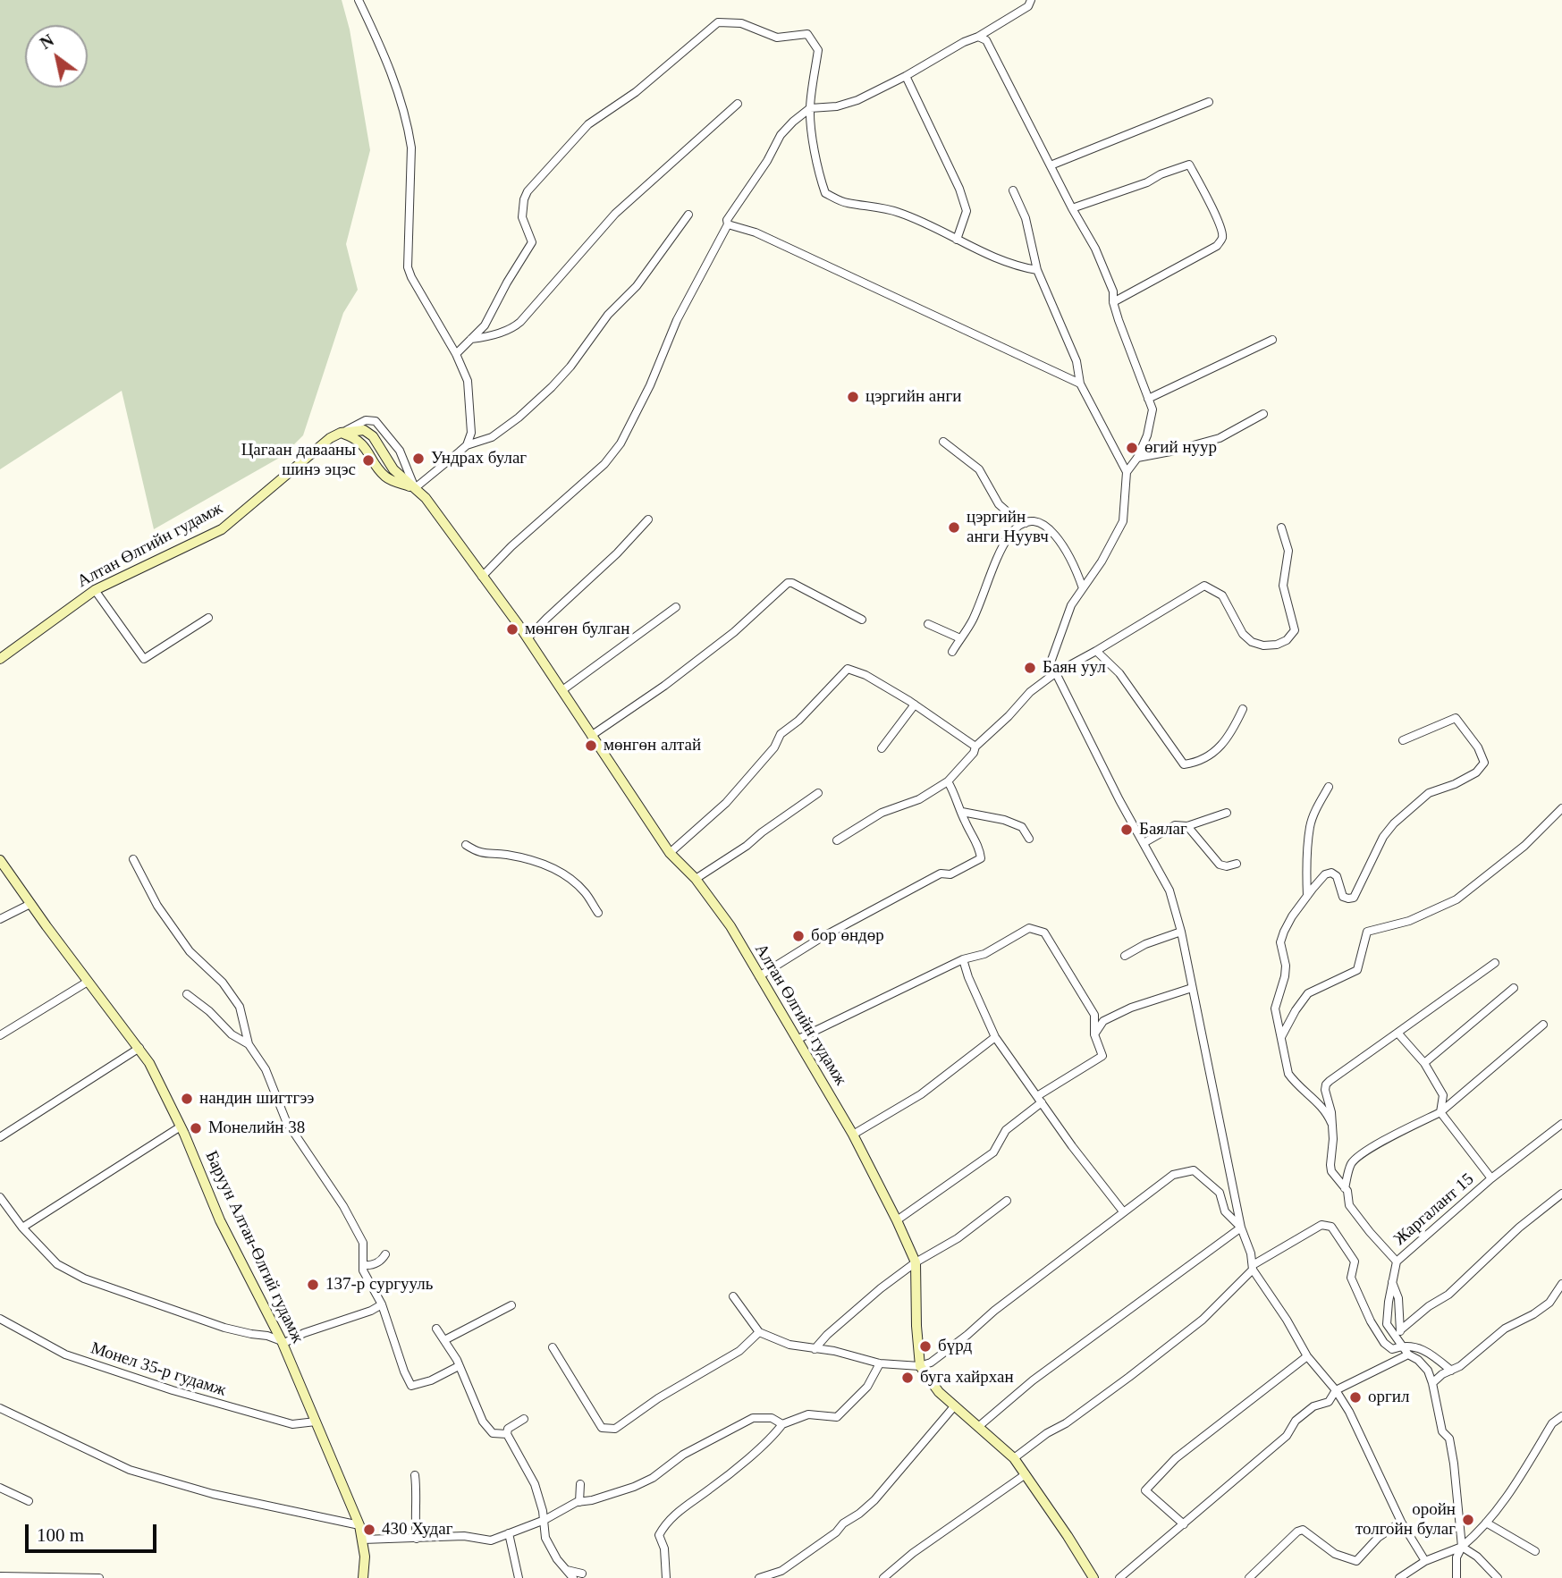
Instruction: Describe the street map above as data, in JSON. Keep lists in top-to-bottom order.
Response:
{
  "streets": {
    "main road": ["Алтан Өлгийн гудамж", "Баруун Алтан-Өлгий гудамж"],
    "street": ["Жаргалант 15", "Монел 35-р гудамж"]
  },
  "crossings": [
    ["Баруун Алтан-Өлгий гудамж", "Монел 35-р гудамж"]
  ],
  "places": [
    "цэргийн анги",
    "өгий нуур",
    "Ундрах булаг",
    "Цагаан давааны шинэ эцэс",
    "цэргийн анги Нуувч",
    "мөнгөн булган",
    "Баян уул",
    "мөнгөн алтай",
    "Баялаг",
    "бор өндөр",
    "нандин шигтгээ",
    "Монелийн 38",
    "137-р сургууль",
    "бүрд",
    "буга хайрхан",
    "оргил",
    "оройн толгойн булаг",
    "430 Худаг"
  ],
  "scale_bar": "100 m",
  "north": "top left"
}
